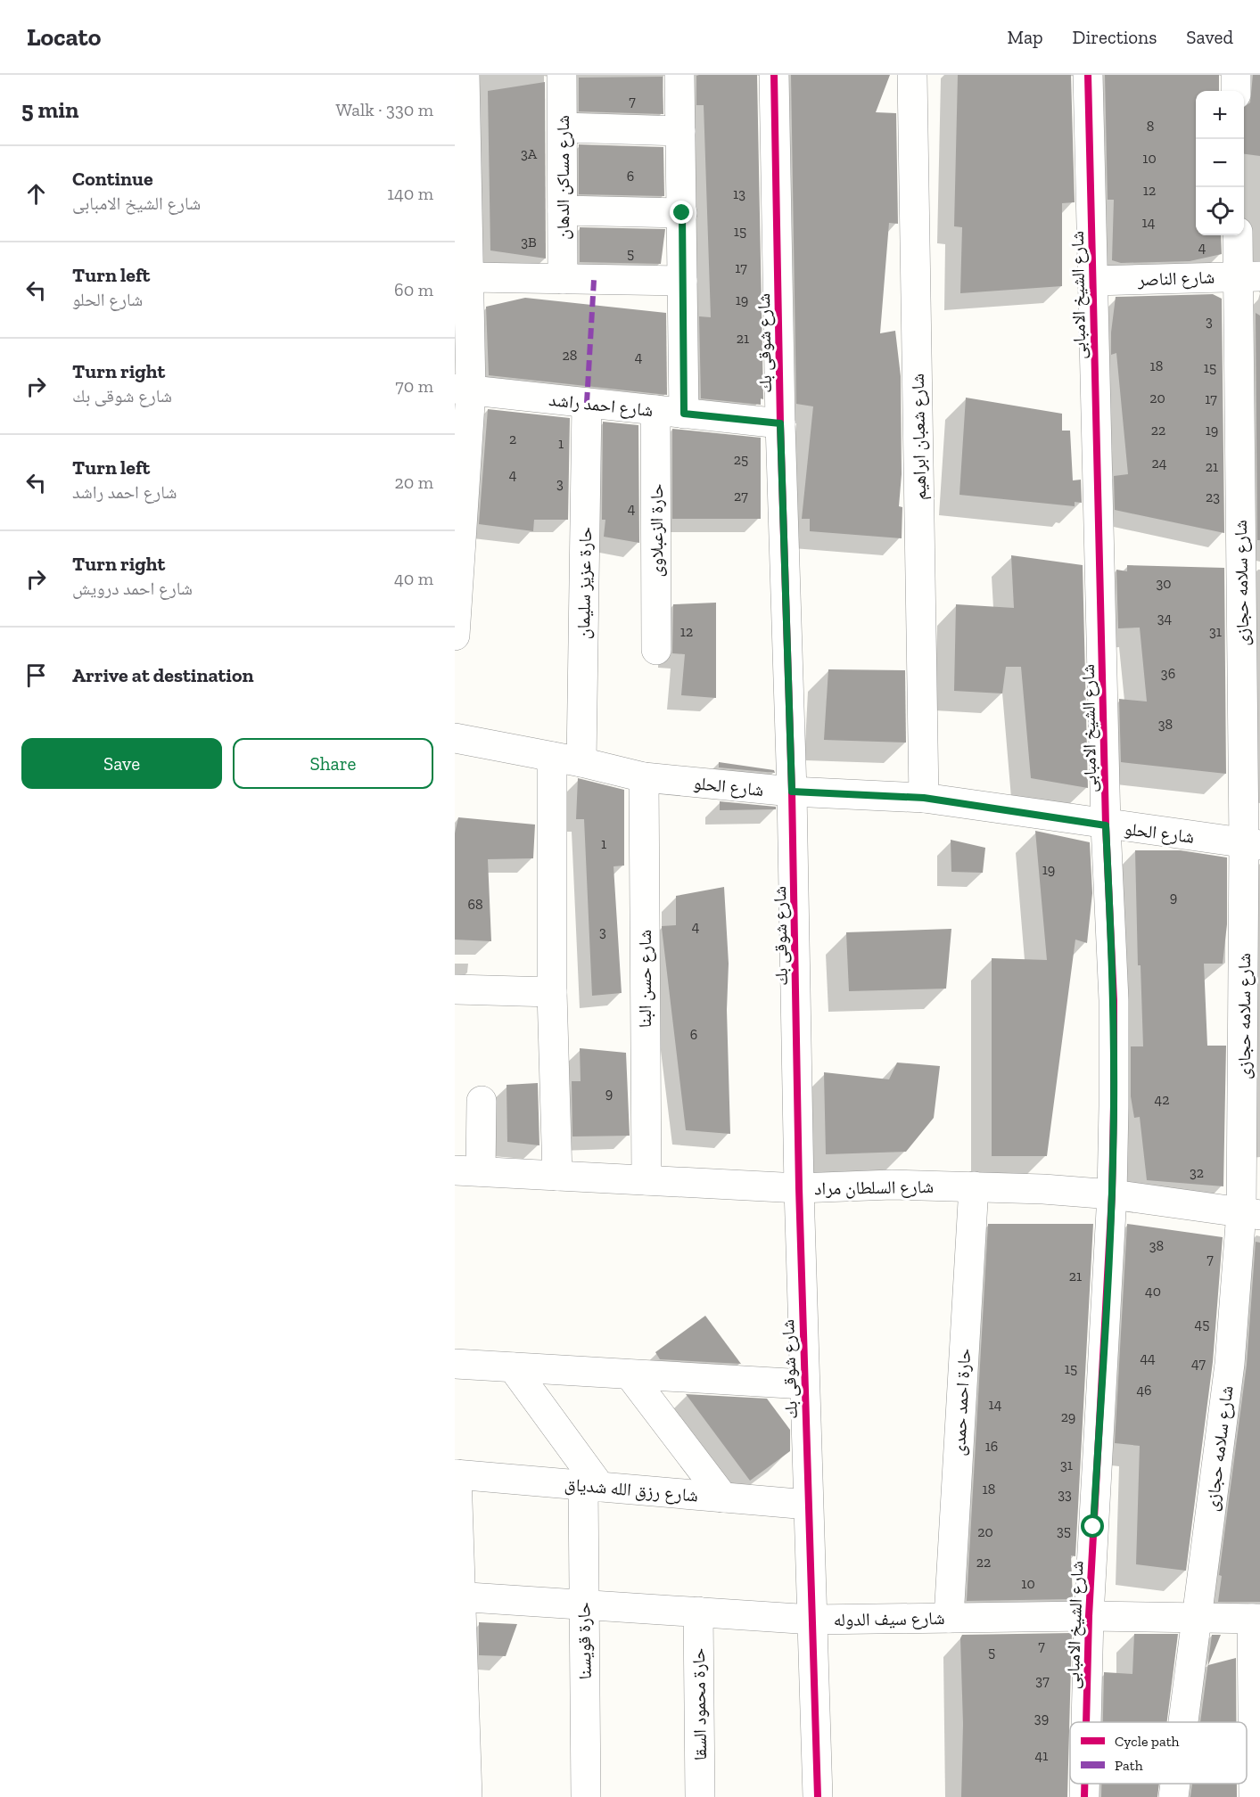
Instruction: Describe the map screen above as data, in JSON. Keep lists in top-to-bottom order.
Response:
{
  "streets": {
    "street": [
      "شارع مساكن الدهان",
      "شارع الناصر",
      "شارع الشيخ الامبابى",
      "شارع شوقى بك",
      "شارع احمد راشد",
      "شارع شعبان ابراهيم",
      "حارة الزعبلاوى",
      "حارة عزيز سليمان",
      "شارع سلامه حجازى",
      "شارع الحلو",
      "شارع حسن البنا",
      "شارع السلطان مراد",
      "حارة احمد حمدى",
      "شارع رزق الله شدياق",
      "شارع سيف الدوله",
      "حارة قويسنا",
      "حارة محمود السقا"
    ]
  },
  "crossings": [
    ["شارع الناصر", "شارع الشيخ الامبابى"],
    ["شارع الناصر", "شارع سلامه حجازى"],
    ["شارع الشيخ الامبابى", "شارع الحلو"],
    ["شارع الشيخ الامبابى", "شارع السلطان مراد"],
    ["شارع الشيخ الامبابى", "شارع سيف الدوله"],
    ["شارع شوقى بك", "شارع احمد راشد"],
    ["شارع شوقى بك", "شارع الحلو"],
    ["شارع شوقى بك", "شارع السلطان مراد"],
    ["شارع شوقى بك", "شارع رزق الله شدياق"],
    ["شارع شوقى بك", "شارع سيف الدوله"],
    ["شارع احمد راشد", "حارة الزعبلاوى"],
    ["شارع احمد راشد", "حارة عزيز سليمان"],
    ["شارع شعبان ابراهيم", "شارع الحلو"],
    ["حارة عزيز سليمان", "شارع الحلو"],
    ["شارع سلامه حجازى", "شارع الحلو"],
    ["شارع سلامه حجازى", "شارع السلطان مراد"],
    ["شارع سلامه حجازى", "شارع سيف الدوله"],
    ["شارع الحلو", "شارع حسن البنا"],
    ["شارع حسن البنا", "شارع السلطان مراد"],
    ["شارع السلطان مراد", "حارة احمد حمدى"],
    ["حارة احمد حمدى", "شارع سيف الدوله"],
    ["شارع رزق الله شدياق", "حارة قويسنا"],
    ["شارع سيف الدوله", "حارة قويسنا"],
    ["شارع سيف الدوله", "حارة محمود السقا"]
  ],
  "house_numbers": [
    "7",
    "8",
    "3A",
    "10",
    "6",
    "12",
    "13",
    "14",
    "15",
    "3B",
    "4",
    "5",
    "17",
    "19",
    "3",
    "21",
    "28",
    "4",
    "18",
    "15",
    "20",
    "17",
    "22",
    "19",
    "2",
    "1",
    "25",
    "24",
    "21",
    "4",
    "3",
    "27",
    "23",
    "4",
    "30",
    "34",
    "12",
    "31",
    "36",
    "38",
    "1",
    "19",
    "9",
    "68",
    "4",
    "3",
    "6",
    "9",
    "42",
    "32",
    "38",
    "7",
    "21",
    "40",
    "45",
    "44",
    "47",
    "15",
    "46",
    "14",
    "29",
    "16",
    "31",
    "18",
    "33",
    "35",
    "20",
    "22",
    "10",
    "7",
    "5",
    "37",
    "39",
    "41"
  ],
  "legend": ["Cycle path", "Path"],
  "page": {
    "header": "Locato",
    "nav": ["Map", "Directions", "Saved"],
    "heading": ["5 min", "Walk · 330 m"],
    "map_buttons": ["+", "−"],
    "list": [
      ["Continue", "شارع الشيخ الامبابى", "140 m"],
      ["Turn left", "شارع الحلو", "60 m"],
      ["Turn right", "شارع شوقى بك", "70 m"],
      ["Turn left", "شارع احمد راشد", "20 m"],
      ["Turn right", "شارع احمد درويش", "40 m"],
      "Arrive at destination"
    ],
    "buttons": ["Save", "Share"]
  }
}
